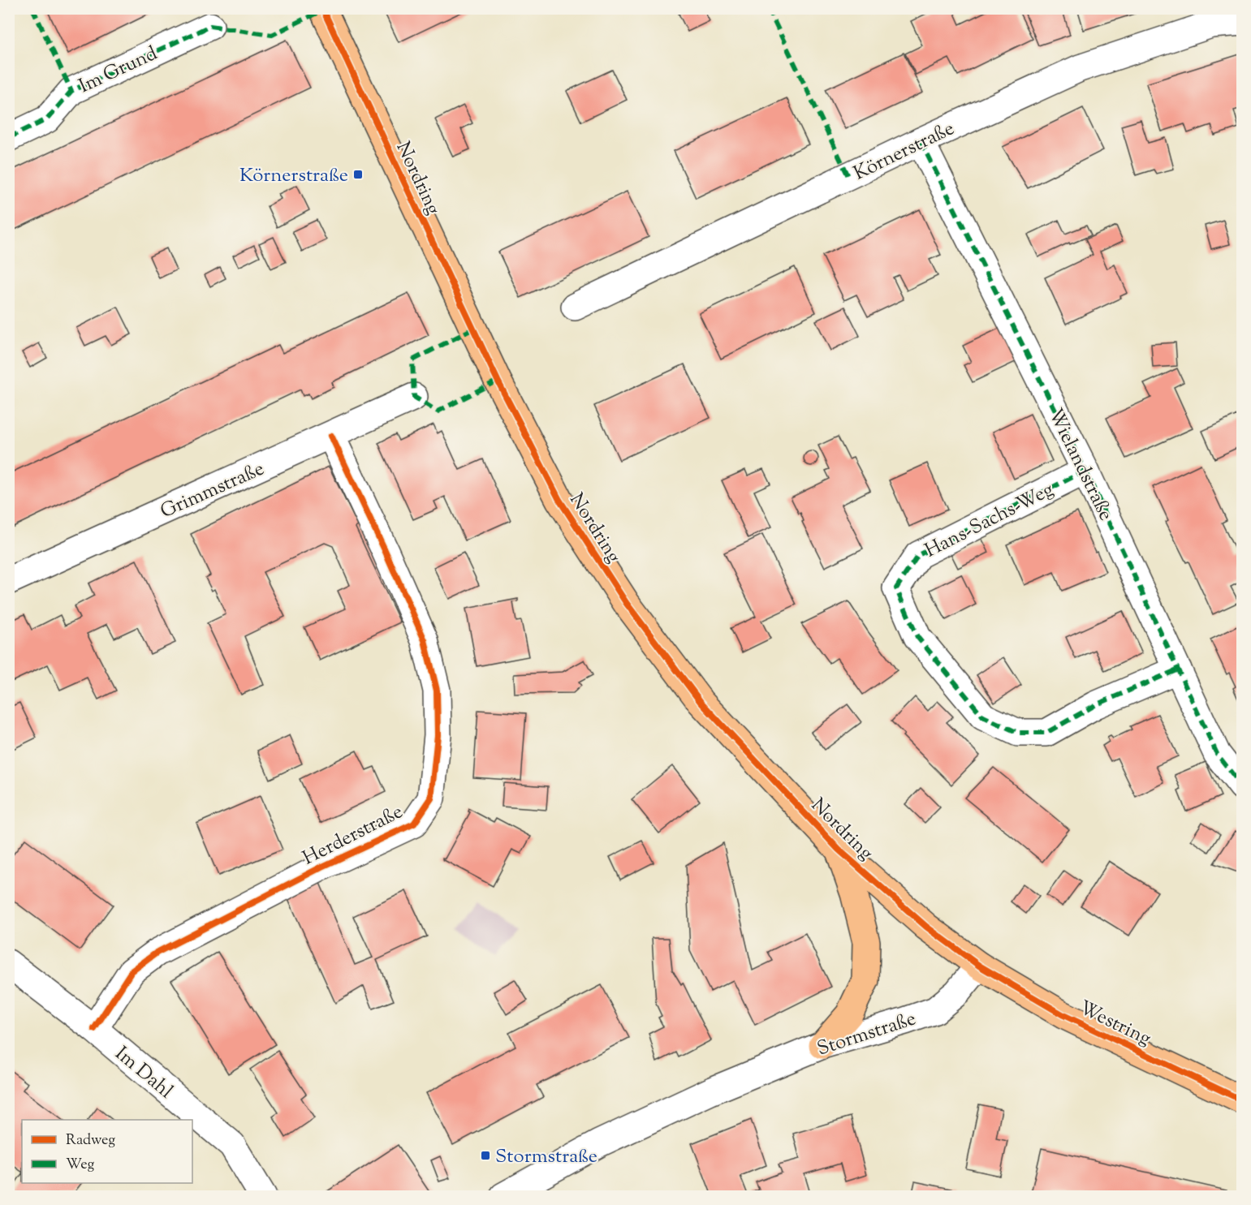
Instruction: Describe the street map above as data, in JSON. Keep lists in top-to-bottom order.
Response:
{
  "streets": {
    "main road": ["Nordring", "Westring"],
    "street": [
      "Im Grund",
      "Körnerstraße",
      "Wielandstraße",
      "Grimmstraße",
      "Hans-Sachs-Weg",
      "Herderstraße",
      "Stormstraße",
      "Im Dahl"
    ]
  },
  "crossings": [
    ["Körnerstraße", "Wielandstraße"],
    ["Nordring", "Westring"],
    ["Nordring", "Stormstraße"],
    ["Wielandstraße", "Hans-Sachs-Weg"],
    ["Grimmstraße", "Herderstraße"],
    ["Herderstraße", "Im Dahl"],
    ["Westring", "Stormstraße"]
  ],
  "places": {
    "transit": ["Körnerstraße", "Stormstraße"]
  },
  "legend": ["Radweg", "Weg"]
}
